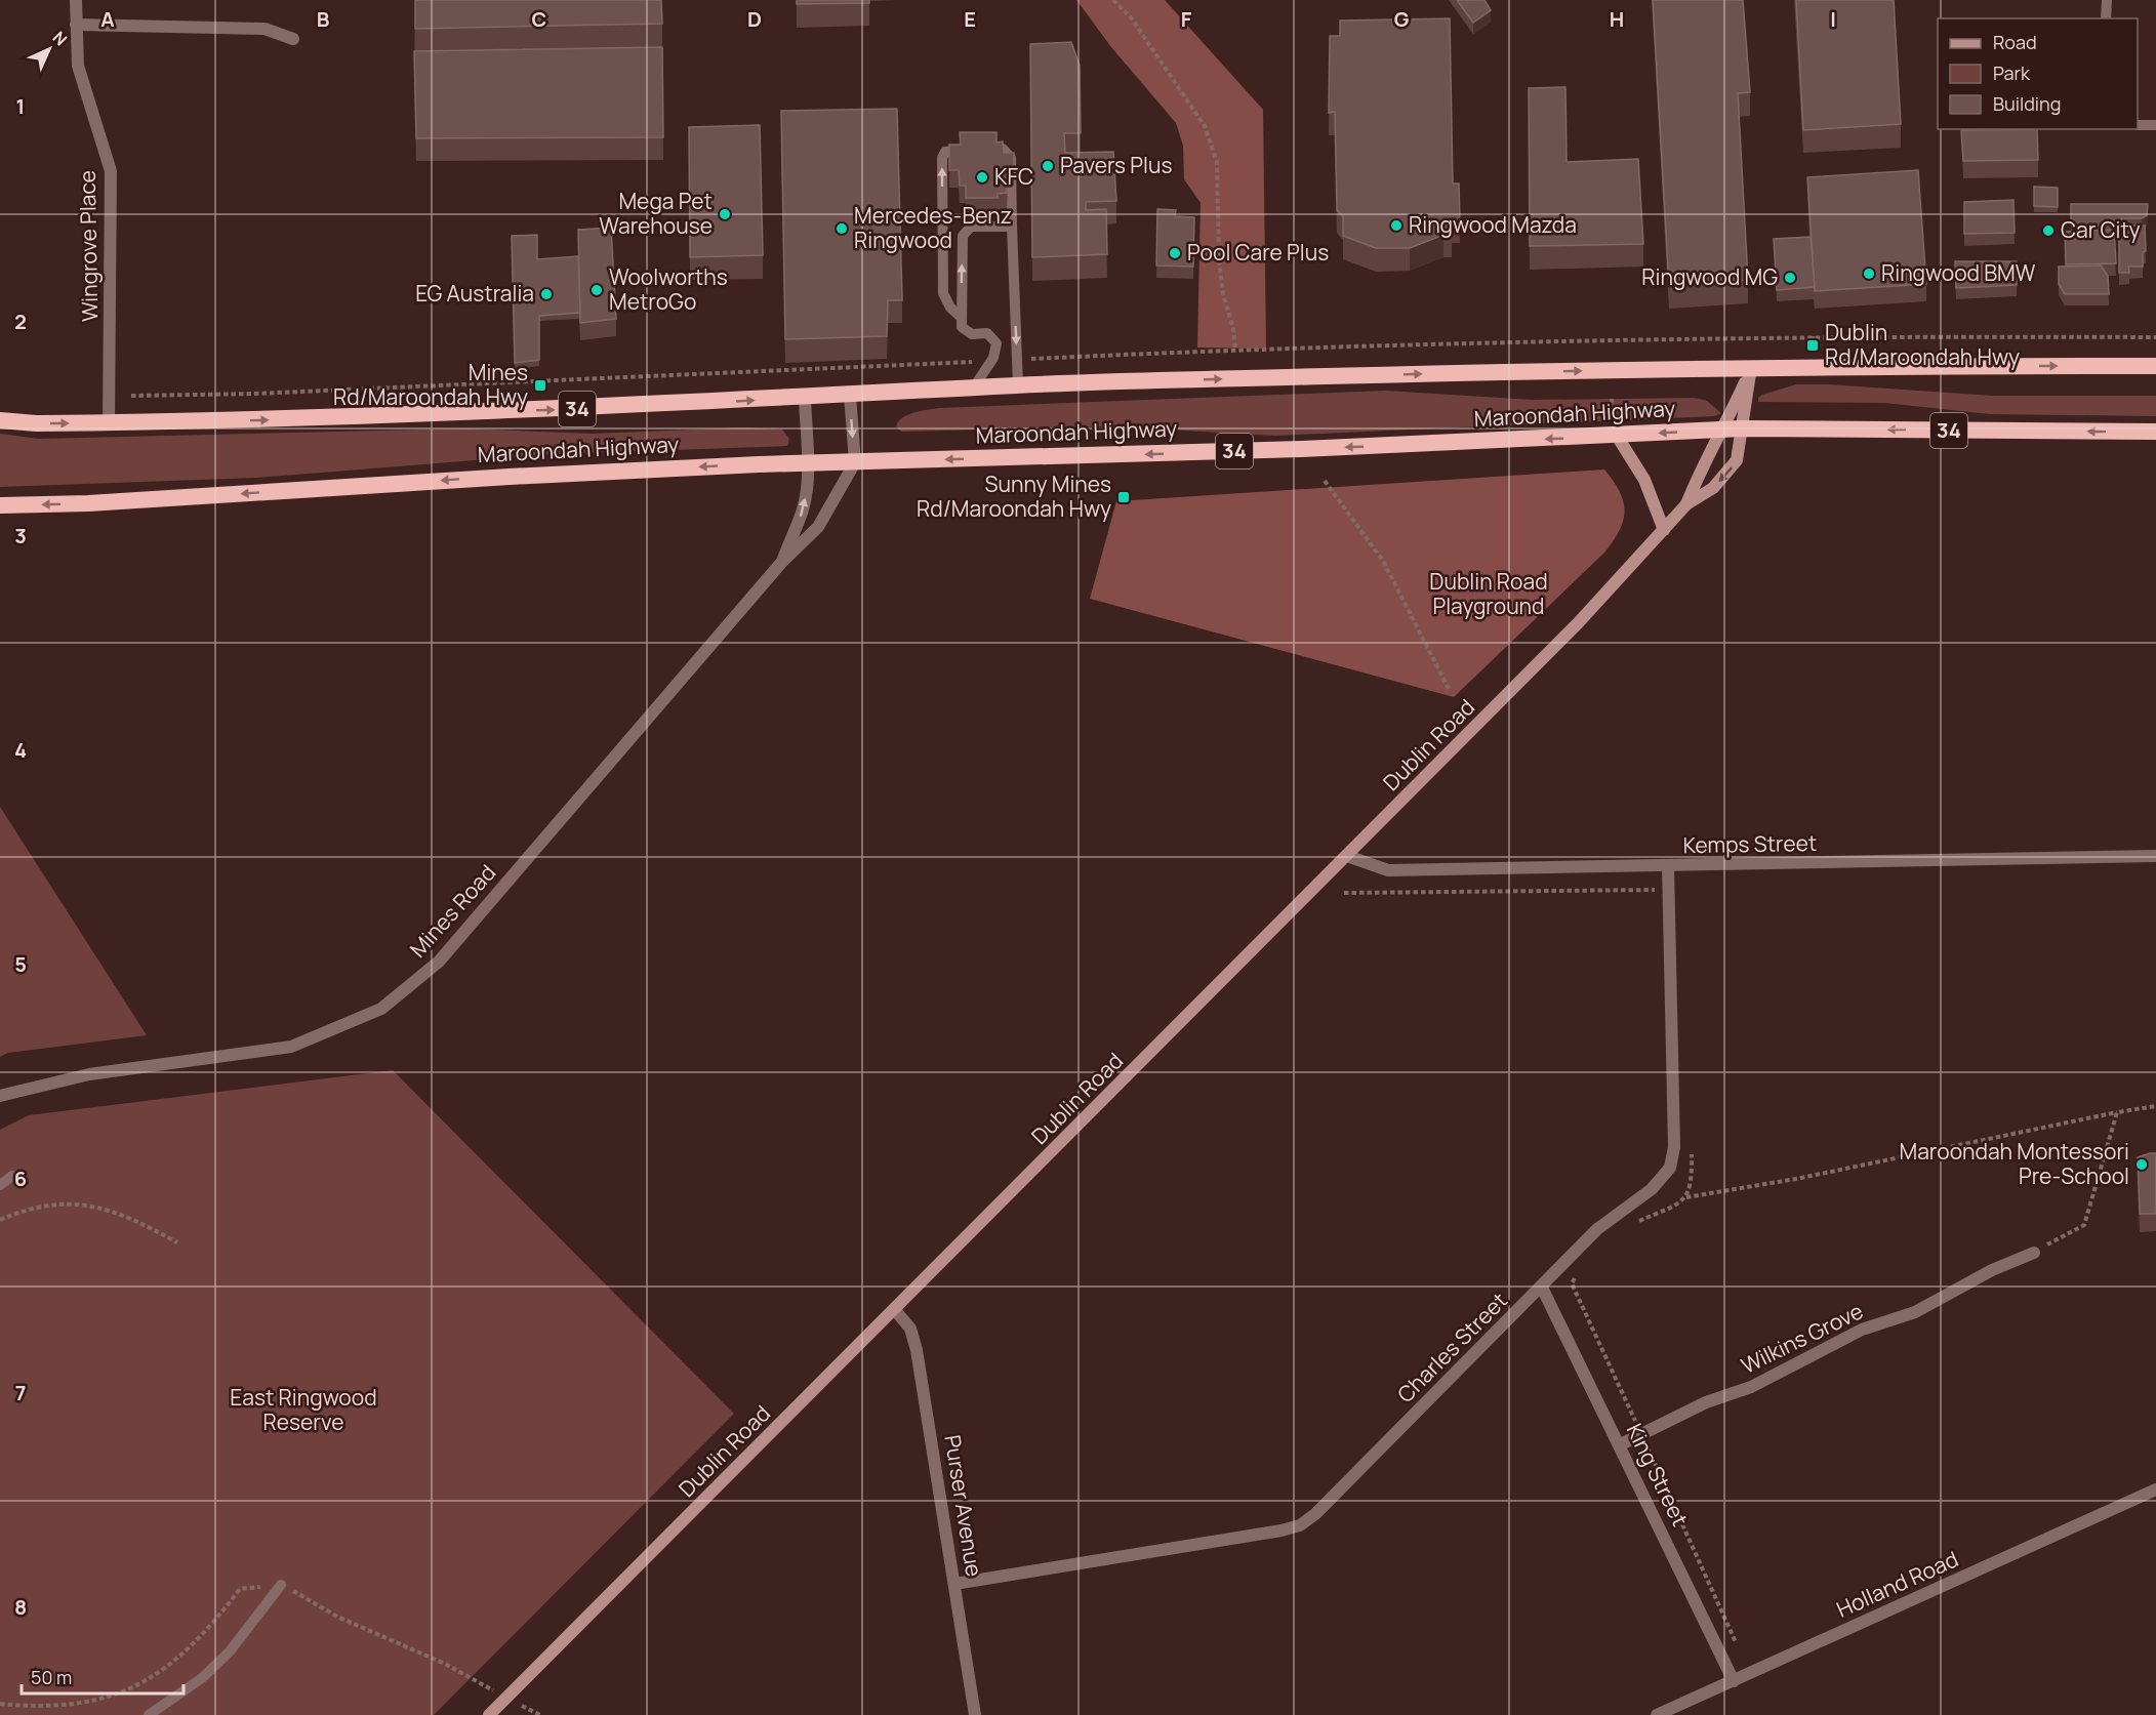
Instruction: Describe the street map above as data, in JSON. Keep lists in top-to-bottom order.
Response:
{
  "streets": {
    "highway": ["34", "Maroondah Highway"],
    "main road": ["Dublin Road"],
    "street": [
      "Wingrove Place",
      "Kemps Street",
      "Mines Road",
      "Wilkins Grove",
      "Charles Street",
      "King Street",
      "Purser Avenue",
      "Holland Road"
    ]
  },
  "crossings": [
    ["Wingrove Place", "Maroondah Highway"],
    ["Maroondah Highway", "Dublin Road"],
    ["Maroondah Highway", "Mines Road"],
    ["Dublin Road", "Kemps Street"],
    ["Dublin Road", "Purser Avenue"],
    ["Kemps Street", "Charles Street"],
    ["Wilkins Grove", "King Street"],
    ["Charles Street", "King Street"],
    ["Charles Street", "Purser Avenue"],
    ["King Street", "Holland Road"]
  ],
  "parks": ["Dublin Road Playground", "East Ringwood Reserve"],
  "places": {
    "other": [
      "Pavers Plus",
      "KFC",
      "Mega Pet Warehouse",
      "Ringwood Mazda",
      "Mercedes-Benz Ringwood",
      "Car City",
      "Pool Care Plus",
      "Ringwood BMW",
      "Ringwood MG",
      "Woolworths MetroGo",
      "EG Australia",
      "Maroondah Montessori Pre-School"
    ],
    "transit": ["Dublin Rd/Maroondah Hwy", "Mines Rd/Maroondah Hwy", "Sunny Mines Rd/Maroondah Hwy"]
  },
  "legend": ["Road", "Park", "Building"],
  "scale_bar": "50 m",
  "north": "top right",
  "grid": {
    "columns": [
      "A",
      "B",
      "C",
      "D",
      "E",
      "F",
      "G",
      "H",
      "I"
    ],
    "rows": [
      "1",
      "2",
      "3",
      "4",
      "5",
      "6",
      "7",
      "8"
    ]
  }
}
